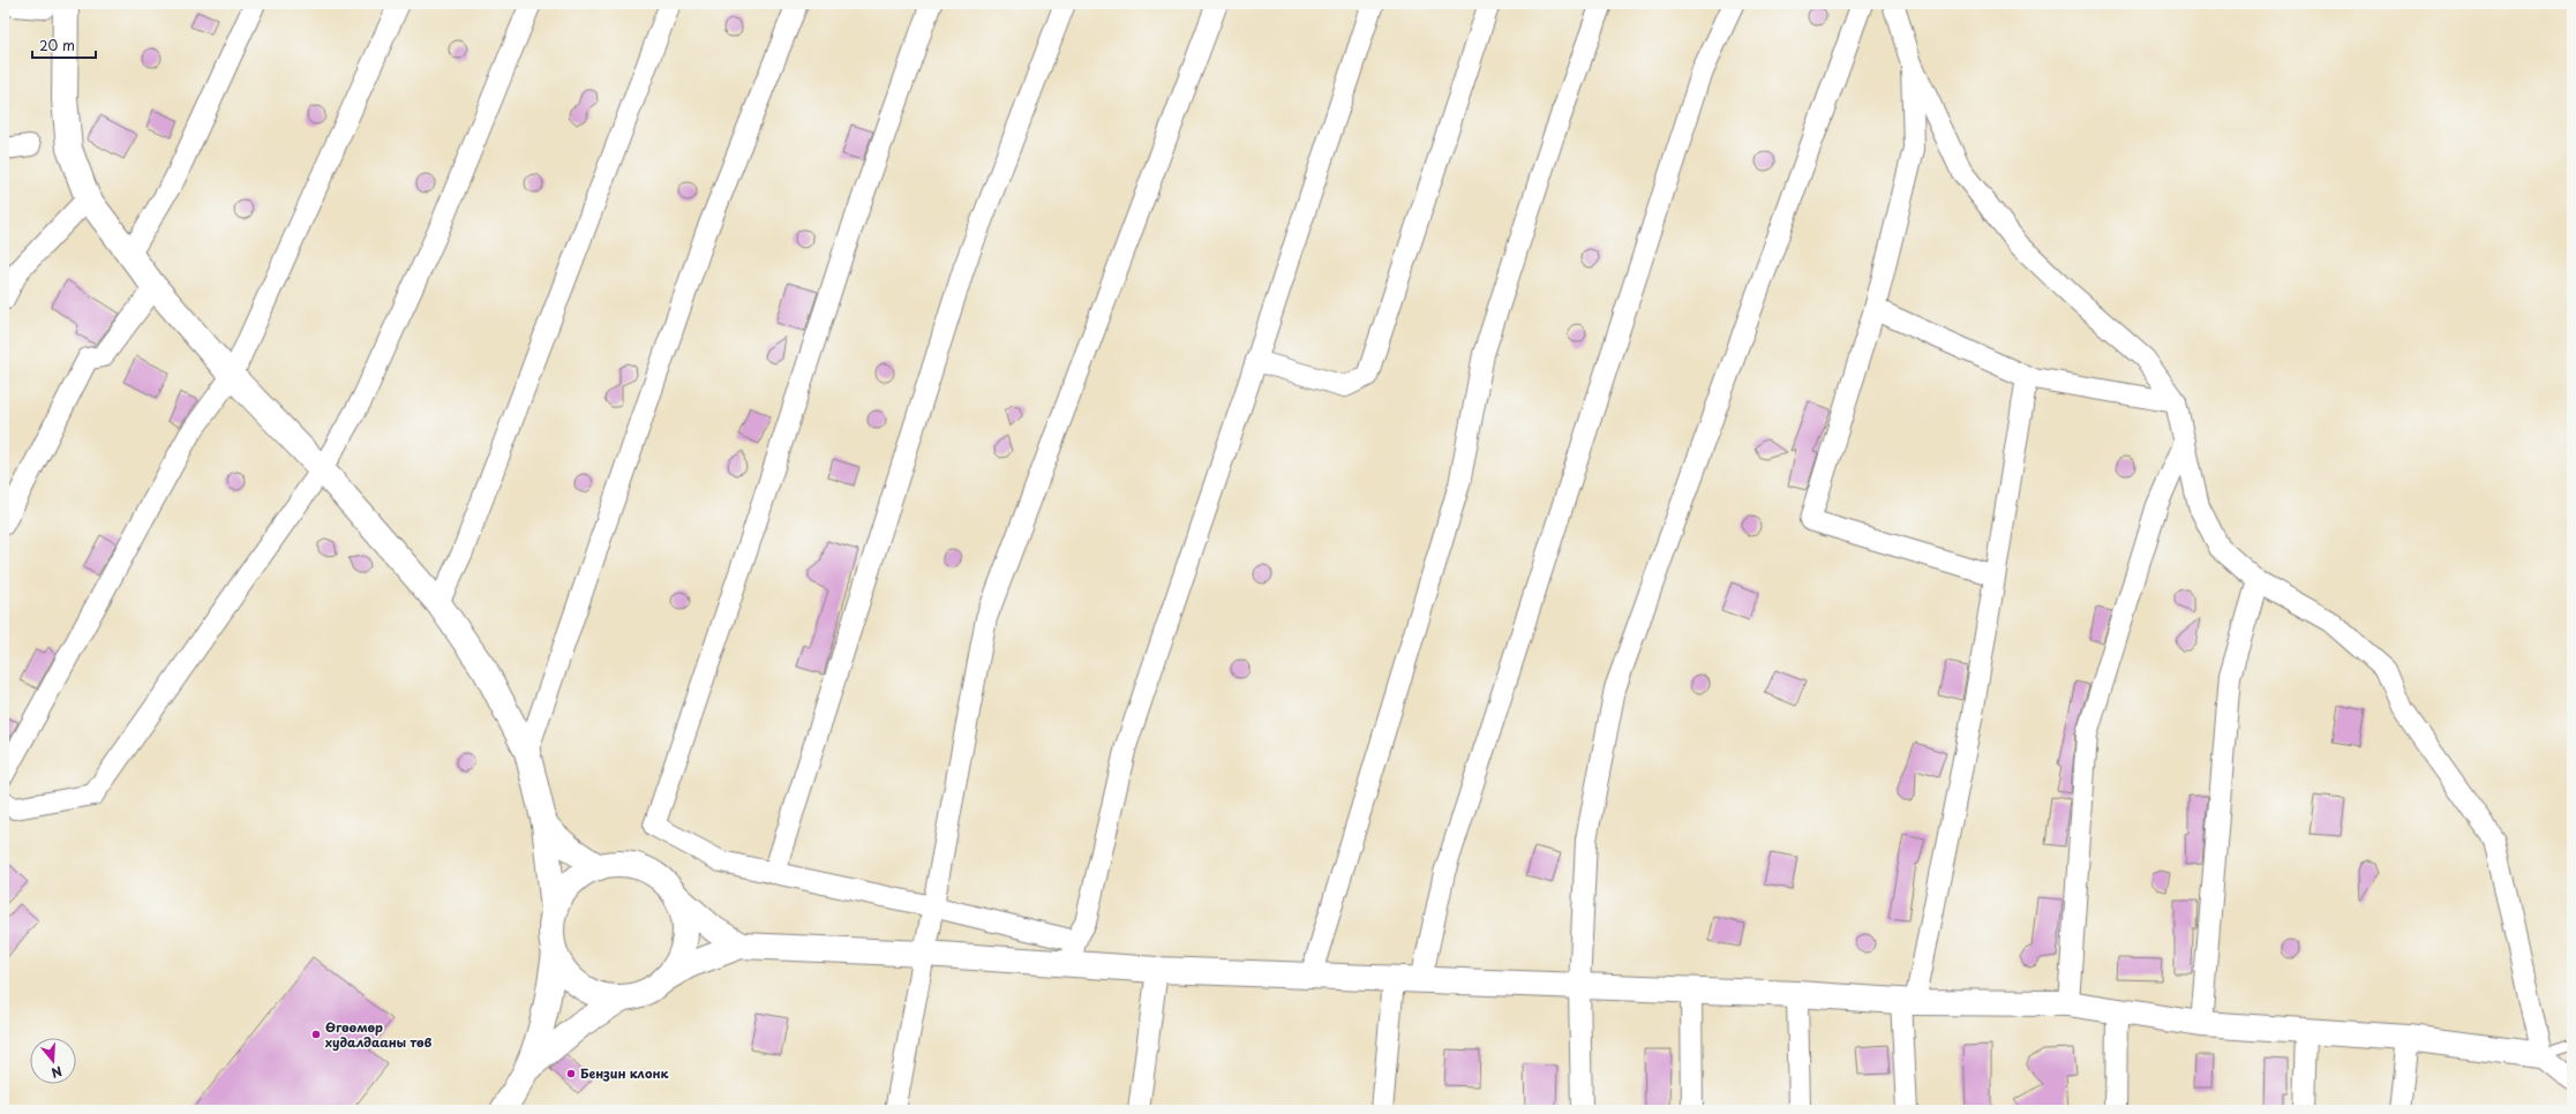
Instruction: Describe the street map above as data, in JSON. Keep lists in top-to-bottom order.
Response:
{
  "places": ["Өгөөмөр худалдааны төв", "Бензин клонк"],
  "scale_bar": "20 m",
  "north": "bottom"
}
